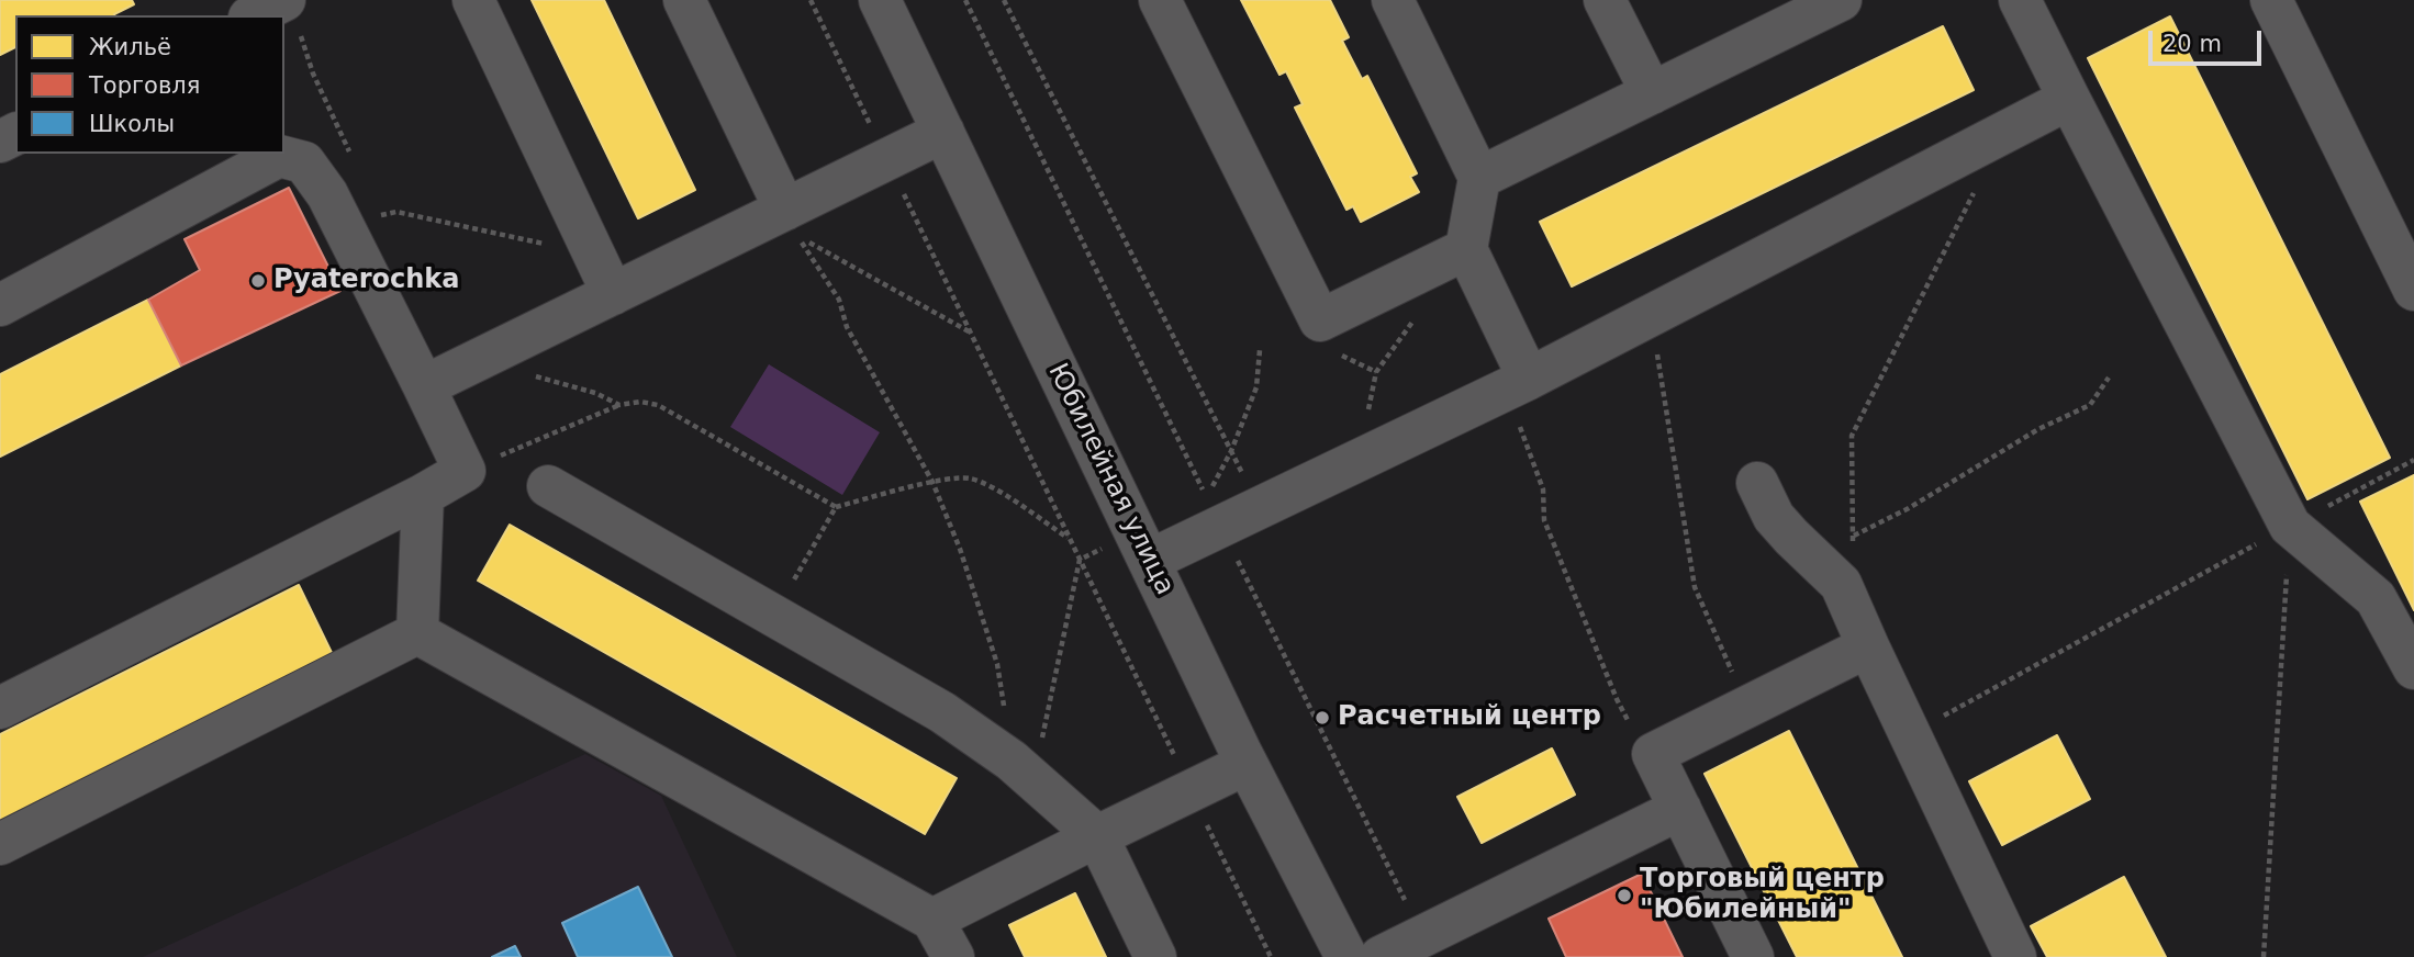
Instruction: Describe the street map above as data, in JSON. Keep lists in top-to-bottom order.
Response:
{
  "streets": {
    "street": ["Юбилейная улица"]
  },
  "places": ["Pyaterochka", "Расчетный центр", "Торговый центр \"Юбилейный\""],
  "legend": ["Жильё", "Торговля", "Школы"],
  "scale_bar": "20 m"
}
